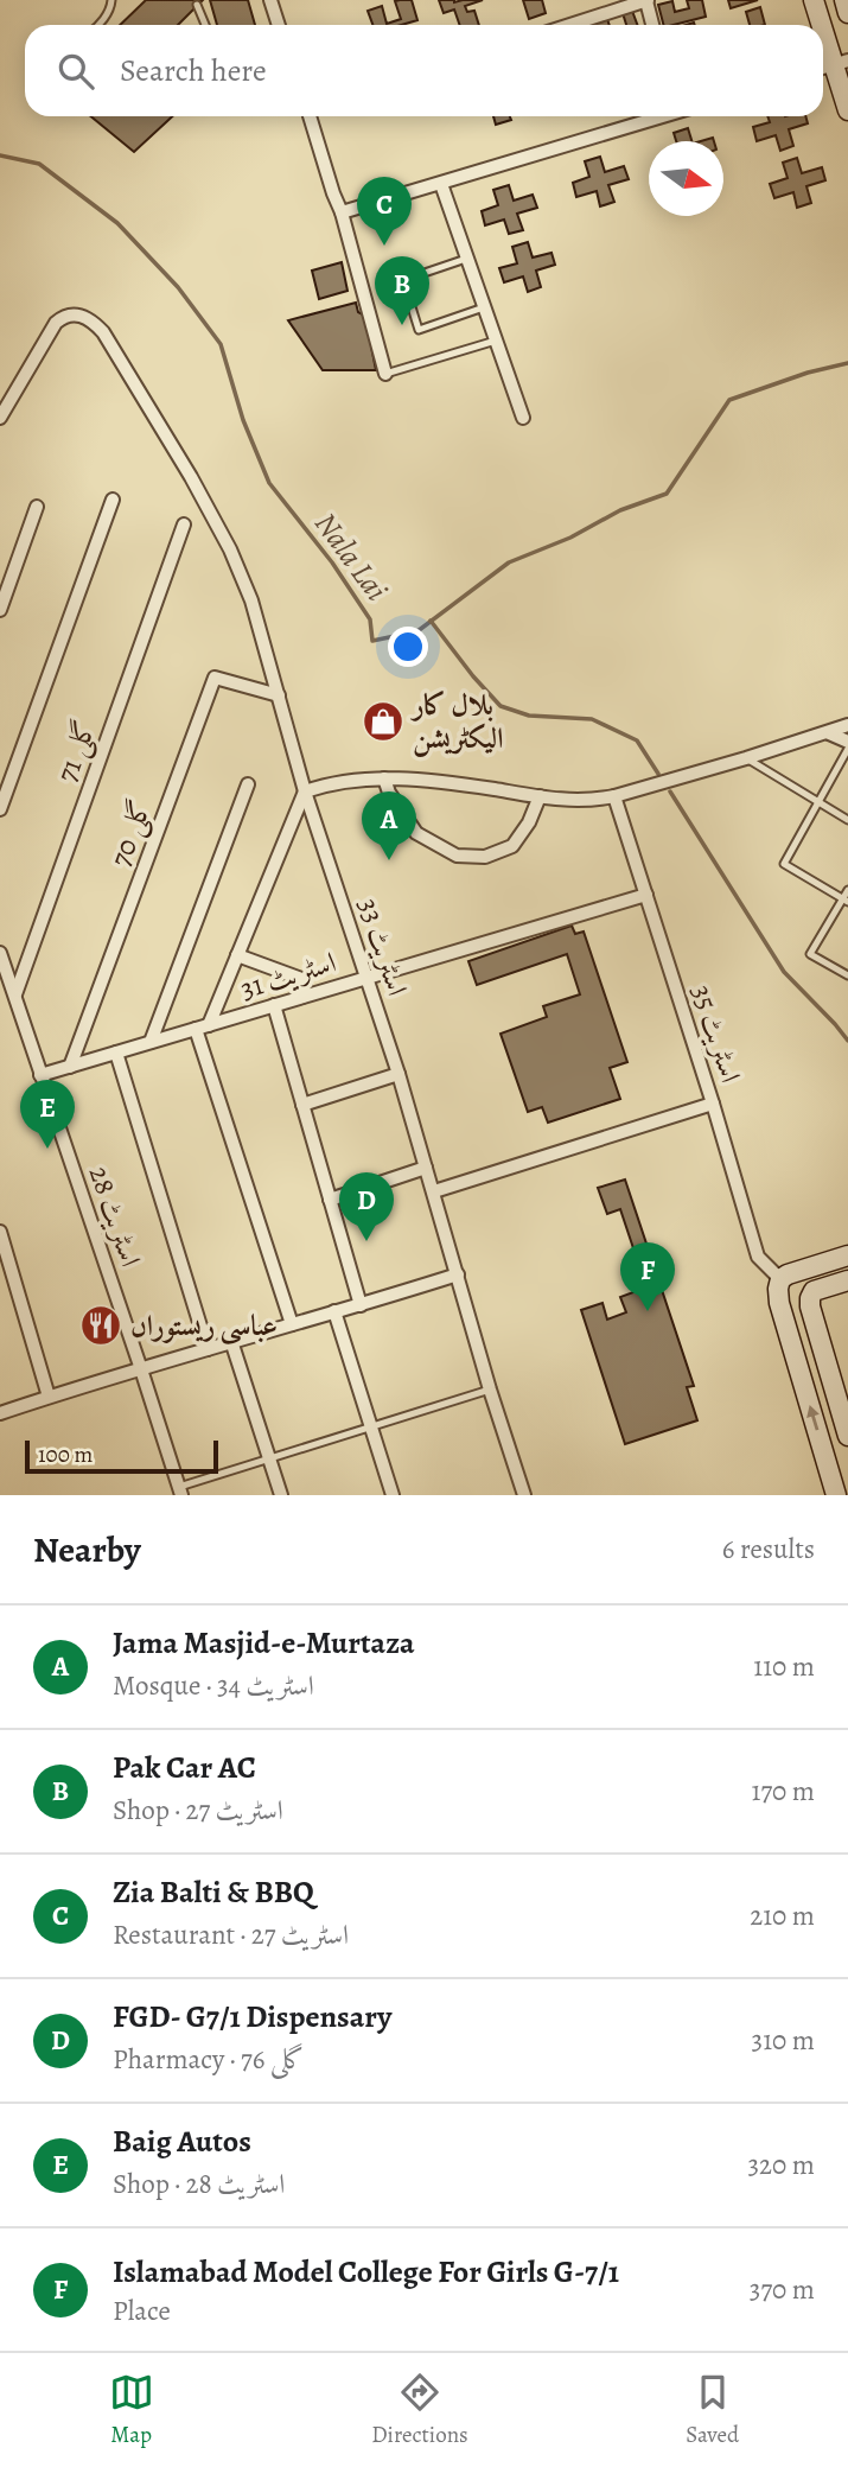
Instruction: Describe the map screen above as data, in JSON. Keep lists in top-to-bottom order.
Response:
{
  "streets": {
    "street": [
      "گلی 71",
      "گلی 70",
      "اسٹریٹ 33",
      "اسٹریٹ 31",
      "اسٹریٹ 35",
      "اسٹریٹ 28"
    ]
  },
  "crossings": [
    ["گلی 71", "اسٹریٹ 28"],
    ["گلی 70", "اسٹریٹ 33"],
    ["گلی 70", "اسٹریٹ 31"],
    ["اسٹریٹ 33", "اسٹریٹ 31"],
    ["اسٹریٹ 31", "اسٹریٹ 35"],
    ["اسٹریٹ 31", "اسٹریٹ 28"]
  ],
  "water": ["Nala Lai"],
  "places": {
    "shop": ["بلال کار الیکٹریشن"],
    "restaurant": ["عباسی ریستوراں"]
  },
  "scale_bar": "100 m",
  "north": "right",
  "page": {
    "search": "Search here",
    "pins": [
      "C",
      "B",
      "A",
      "E",
      "D",
      "F"
    ],
    "scale": "100 m",
    "heading": ["Nearby", "6 results"],
    "list": [
      {
        "mark": "A",
        "name": "Jama Masjid-e-Murtaza",
        "note": "Mosque · اسٹریٹ 34",
        "value": "110 m"
      },
      {
        "mark": "B",
        "name": "Pak Car AC",
        "note": "Shop · اسٹریٹ 27",
        "value": "170 m"
      },
      {
        "mark": "C",
        "name": "Zia Balti & BBQ",
        "note": "Restaurant · اسٹریٹ 27",
        "value": "210 m"
      },
      {
        "mark": "D",
        "name": "FGD- G7/1 Dispensary",
        "note": "Pharmacy · گلی 76",
        "value": "310 m"
      },
      {
        "mark": "E",
        "name": "Baig Autos",
        "note": "Shop · اسٹریٹ 28",
        "value": "320 m"
      },
      {
        "mark": "F",
        "name": "Islamabad Model College For Girls G-7/1",
        "note": "Place",
        "value": "370 m"
      }
    ],
    "nav": ["Map", "Directions", "Saved"]
  }
}
